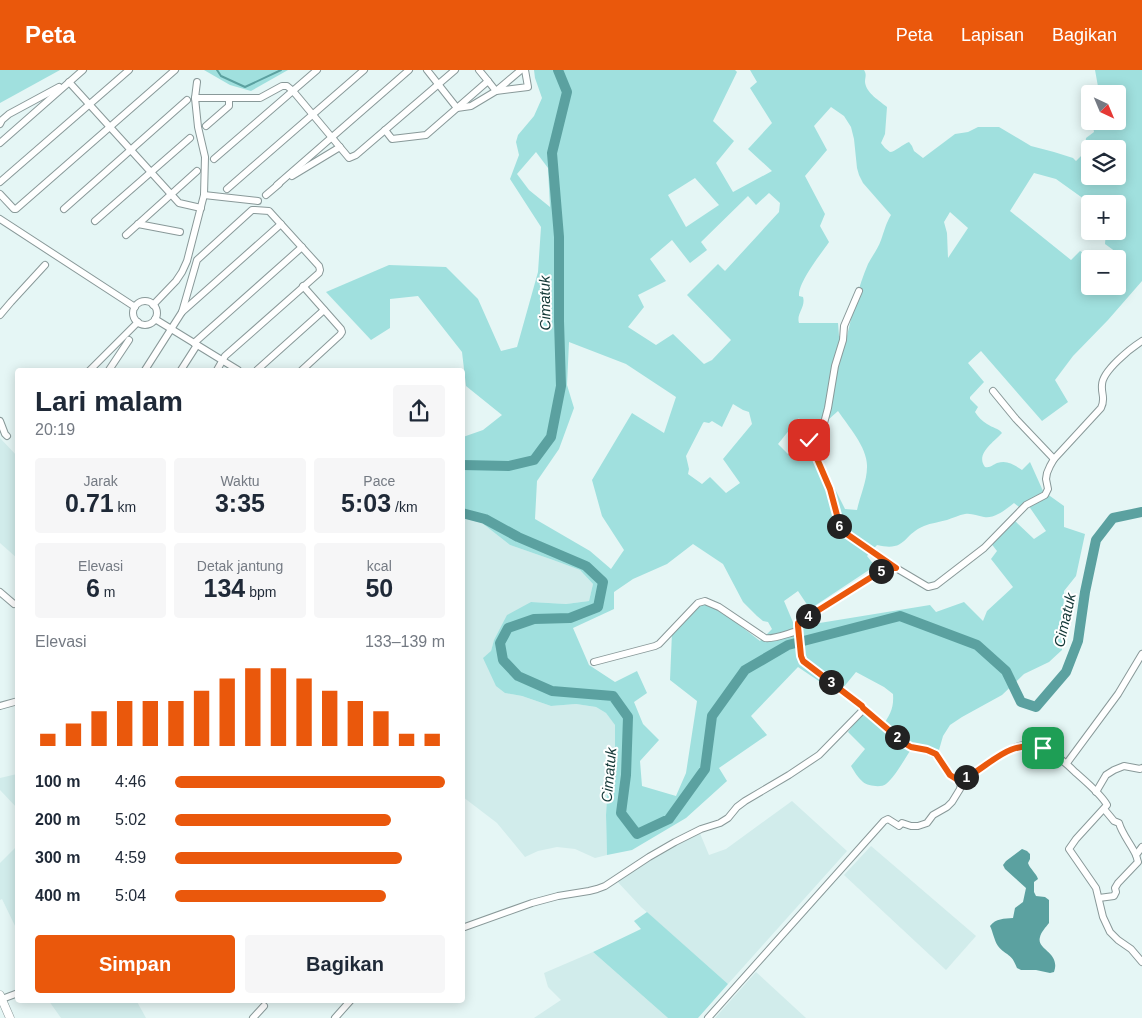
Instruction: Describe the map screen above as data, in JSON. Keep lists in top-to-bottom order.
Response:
{
  "water": ["Cimatuk"],
  "north": "bottom right",
  "page": {
    "header": "Peta",
    "nav": ["Peta", "Lapisan", "Bagikan"],
    "map_buttons": ["+", "−"],
    "heading": ["Lari malam", "20:19"],
    "stats": [
      ["Jarak", "0.71 km"],
      ["Waktu", "3:35"],
      ["Pace", "5:03 /km"],
      ["Elevasi", "6 m"],
      ["Detak jantung", "134 bpm"],
      ["kcal", "50"]
    ],
    "pins": [
      "6",
      "5",
      "4",
      "3",
      "2",
      "1"
    ],
    "chart": ["Elevasi", "133–139 m"],
    "list": [
      {
        "name": "100 m",
        "note": "4:46"
      },
      {
        "name": "200 m",
        "note": "5:02"
      },
      {
        "name": "300 m",
        "note": "4:59"
      },
      {
        "name": "400 m",
        "note": "5:04"
      }
    ],
    "buttons": ["Simpan", "Bagikan"]
  }
}
